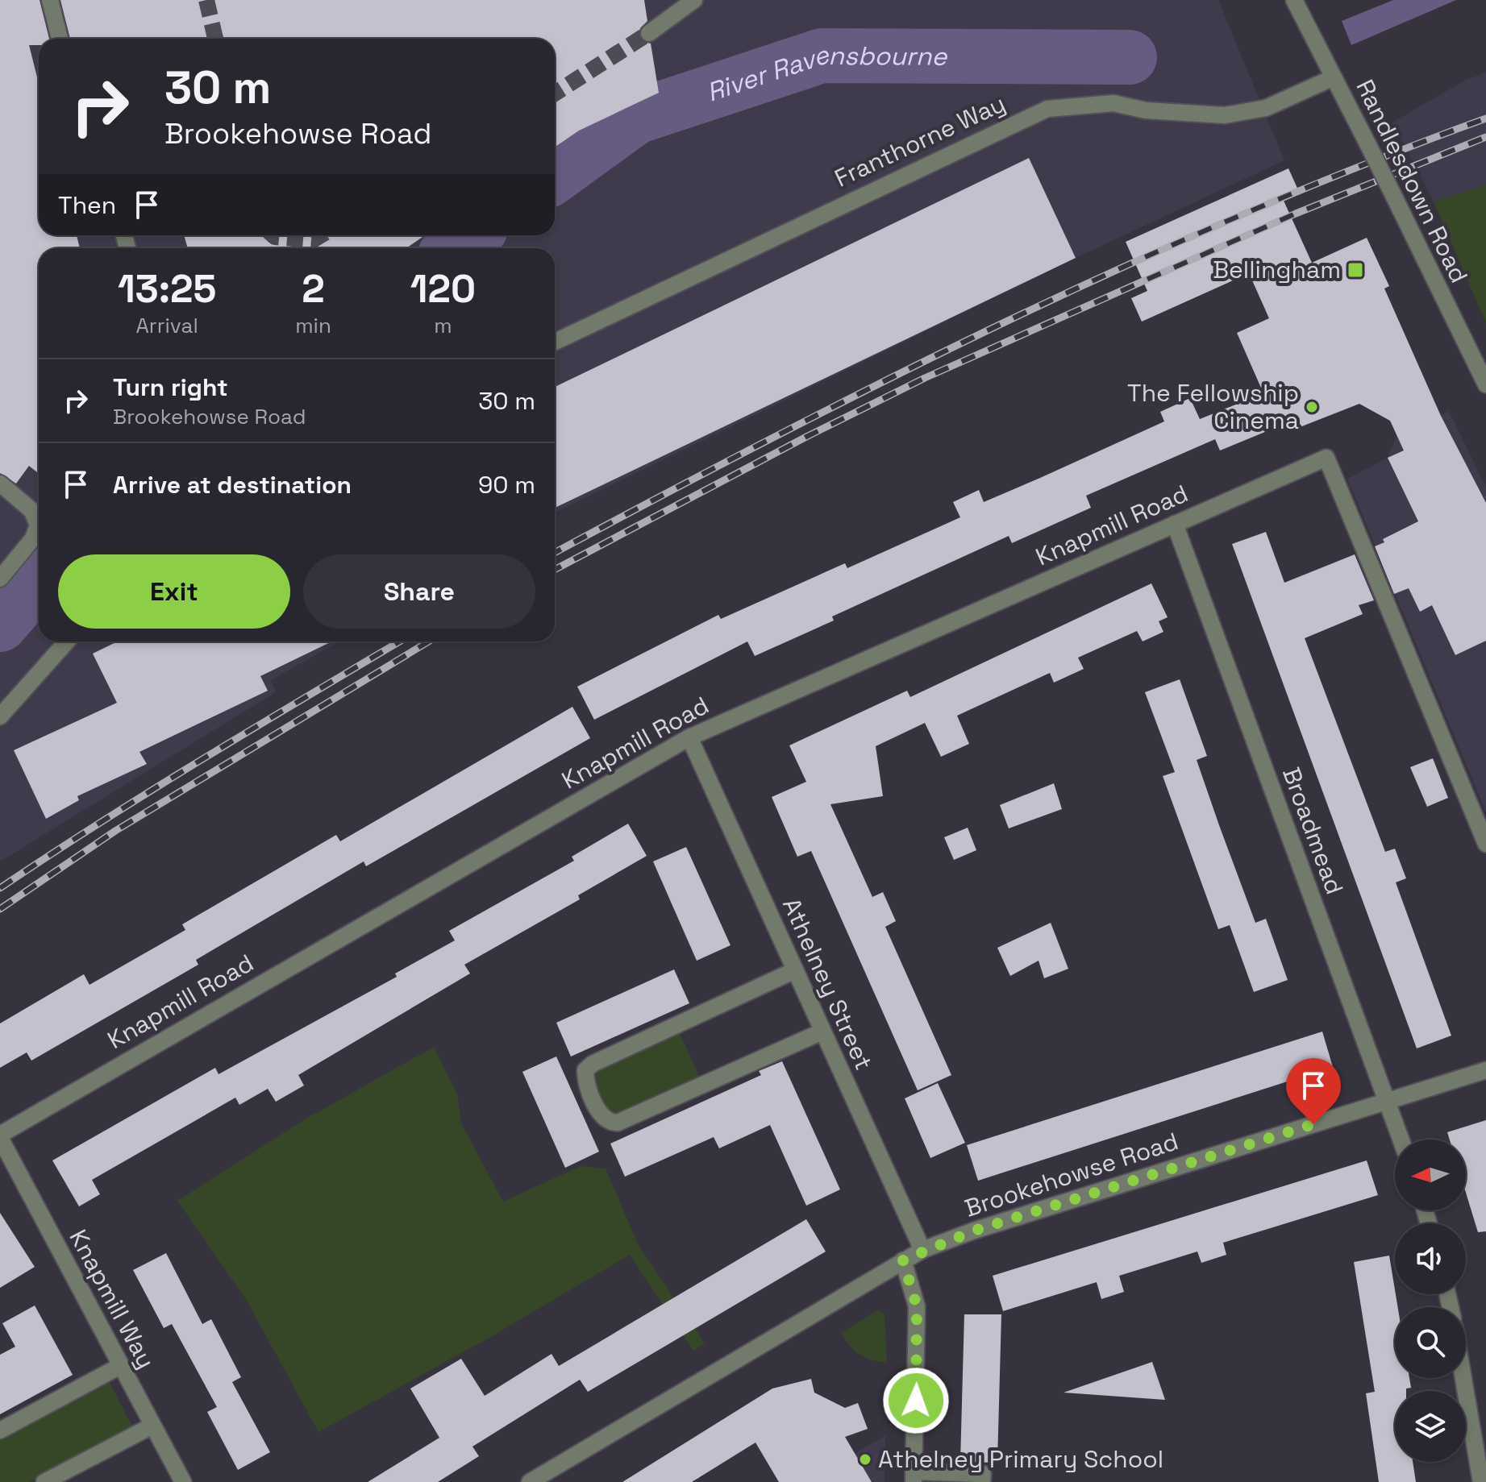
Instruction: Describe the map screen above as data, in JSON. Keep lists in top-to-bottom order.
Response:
{
  "streets": {
    "street": [
      "Franthorne Way",
      "Randlesdown Road",
      "Knapmill Road",
      "Broadmead",
      "Athelney Street",
      "Brookehowse Road",
      "Knapmill Way"
    ]
  },
  "crossings": [
    ["Franthorne Way", "Randlesdown Road"],
    ["Knapmill Road", "Broadmead"],
    ["Knapmill Road", "Athelney Street"],
    ["Knapmill Road", "Knapmill Way"],
    ["Broadmead", "Brookehowse Road"],
    ["Athelney Street", "Brookehowse Road"]
  ],
  "water": ["River Ravensbourne"],
  "places": {
    "transit": ["Bellingham"],
    "other": ["The Fellowship Cinema", "Athelney Primary School"]
  },
  "north": "left",
  "page": {
    "turn": ["30 m", "Brookehowse Road"],
    "then": "Then",
    "eta": [
      "13:25",
      "Arrival",
      "2",
      "min",
      "120",
      "m"
    ],
    "list": [
      {
        "name": "Turn right",
        "note": "Brookehowse Road",
        "value": "30 m"
      },
      {
        "name": "Arrive at destination",
        "value": "90 m"
      }
    ],
    "buttons": ["Exit", "Share"]
  }
}
